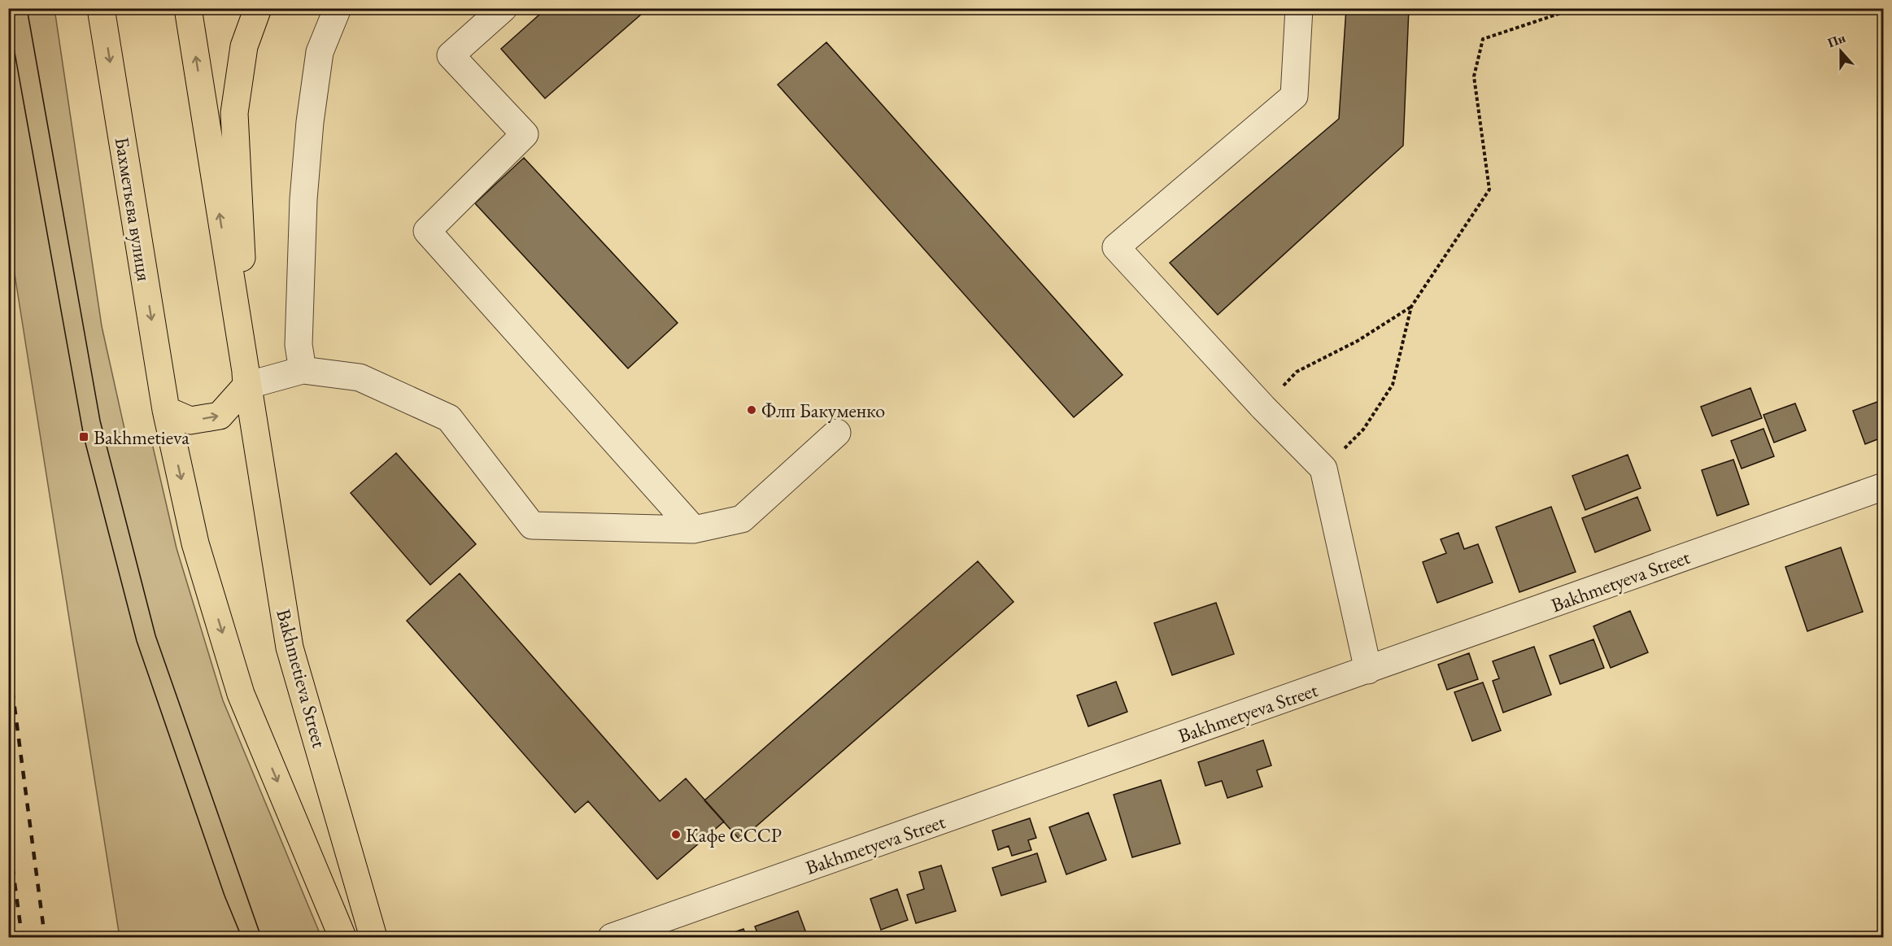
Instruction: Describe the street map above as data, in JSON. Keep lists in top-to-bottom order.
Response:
{
  "streets": {
    "main road": ["Бахметьєва вулиця", "Bakhmetieva Street"],
    "street": ["Bakhmetyeva Street"]
  },
  "places": {
    "other": ["Флп Бакуменко", "Кафе СССР"],
    "transit": ["Bakhmetieva"]
  },
  "north": "top"
}
